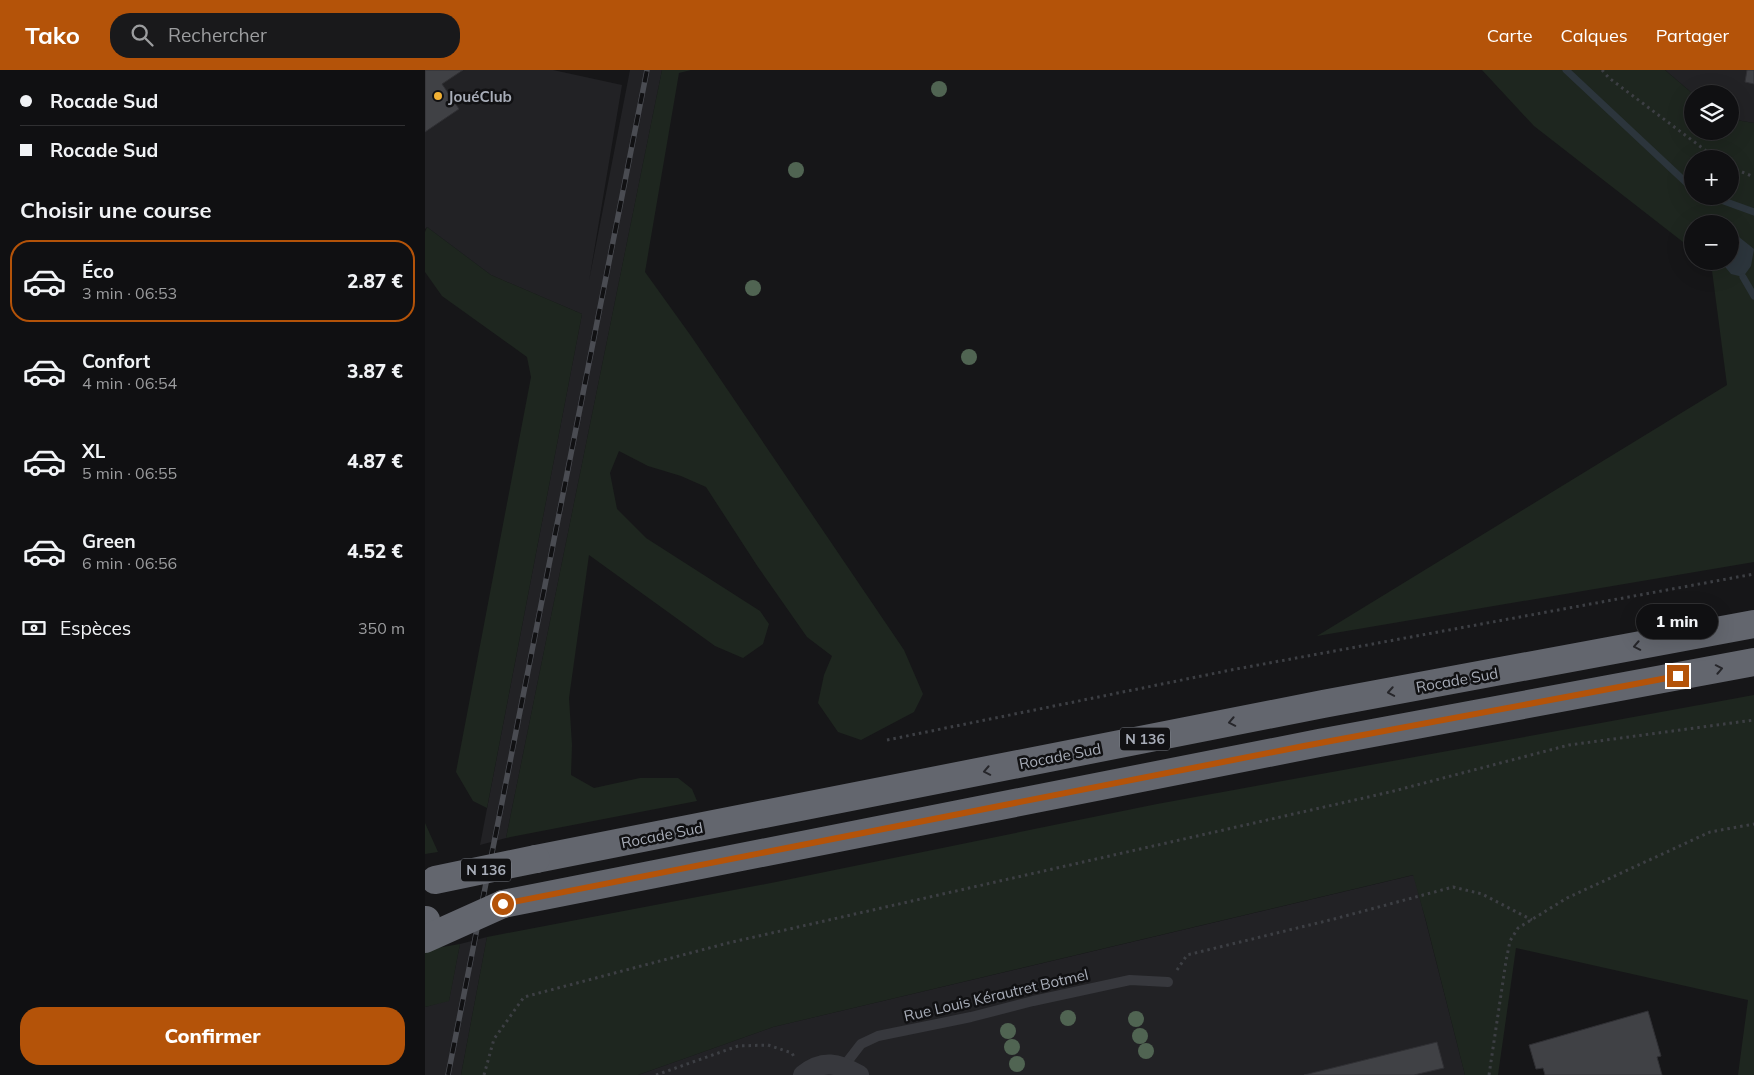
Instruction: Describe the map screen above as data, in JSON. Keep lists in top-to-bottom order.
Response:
{
  "streets": {
    "highway": ["Rocade Sud", "N 136"],
    "lane": ["Rue Louis Kérautret Botmel"]
  },
  "places": ["JouéClub"],
  "page": {
    "header": "Tako",
    "search": "Rechercher",
    "nav": ["Carte", "Calques", "Partager"],
    "banner": ["Rocade Sud", "Rocade Sud"],
    "map_buttons": ["+", "−"],
    "heading": "Choisir une course",
    "list": [
      {
        "name": "Éco",
        "note": "3 min · 06:53",
        "value": "2.87 €"
      },
      {
        "name": "Confort",
        "note": "4 min · 06:54",
        "value": "3.87 €"
      },
      {
        "name": "XL",
        "note": "5 min · 06:55",
        "value": "4.87 €"
      },
      {
        "name": "Green",
        "note": "6 min · 06:56",
        "value": "4.52 €"
      }
    ],
    "pay": ["Espèces", "350 m"],
    "bubble": "1 min",
    "buttons": "Confirmer"
  }
}
